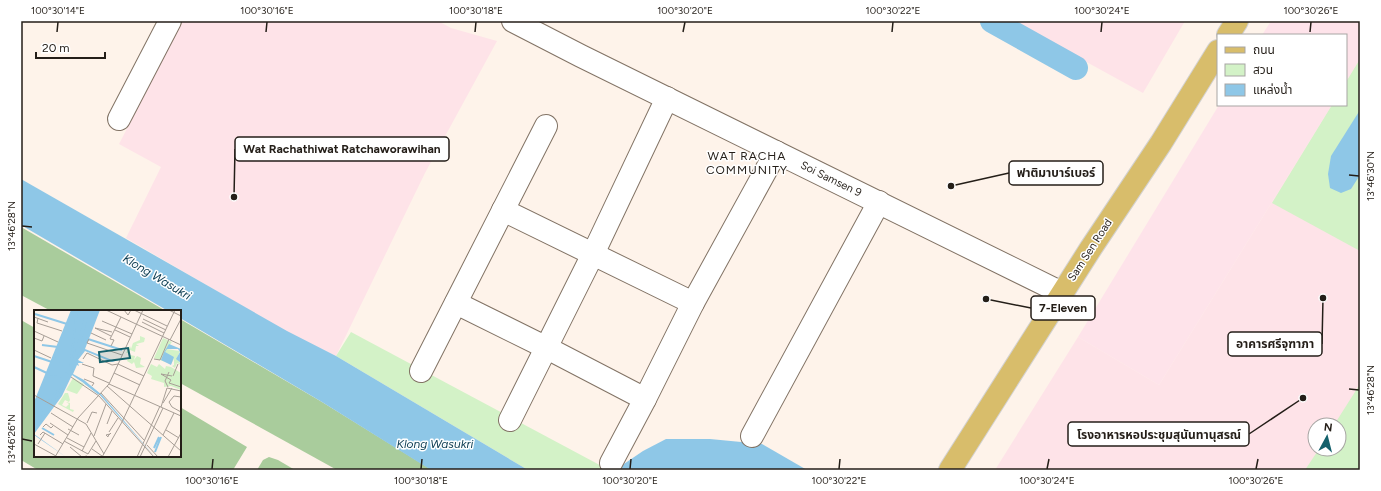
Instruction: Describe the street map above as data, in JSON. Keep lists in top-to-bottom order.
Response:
{
  "streets": {
    "main road": ["Sam Sen Road"],
    "street": ["Soi Samsen 9"]
  },
  "crossings": [
    ["Soi Samsen 9", "Sam Sen Road"]
  ],
  "districts": ["WAT RACHA COMMUNITY"],
  "water": ["Klong Wasukri"],
  "places": [
    "ฟาติมาบาร์เบอร์",
    "Wat Rachathiwat Ratchaworawihan",
    "อาคารศรีจุฑาภา",
    "7-Eleven",
    "โรงอาหารหอประชุมสุนันทานุสรณ์"
  ],
  "legend": ["ถนน", "สวน", "แหล่งน้ำ"],
  "scale_bar": "20 m",
  "north": "top",
  "coordinates": [
    "100°30'14\"E",
    "100°30'16\"E",
    "100°30'18\"E",
    "100°30'20\"E",
    "100°30'22\"E",
    "100°30'24\"E",
    "100°30'26\"E",
    "13°46'30\"N",
    "13°46'28\"N",
    "13°46'26\"N"
  ]
}
